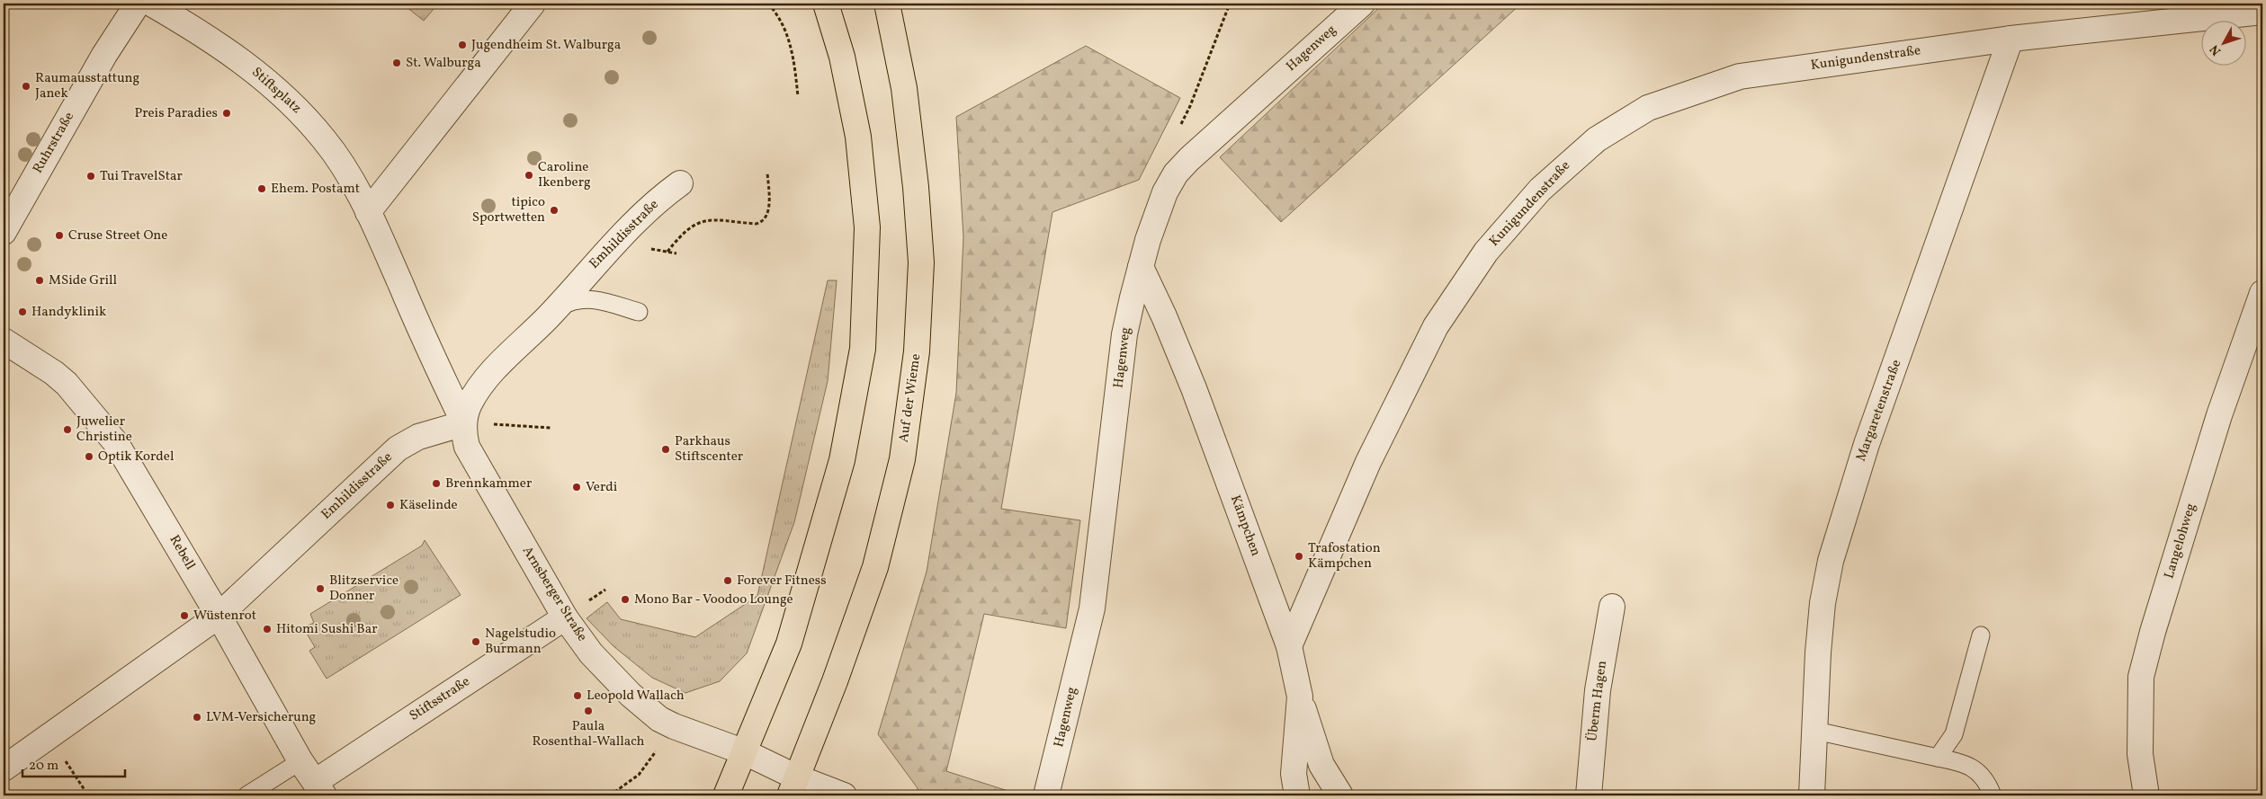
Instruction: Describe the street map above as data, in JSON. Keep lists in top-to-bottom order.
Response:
{
  "streets": {
    "main road": ["Auf der Wieme"],
    "street": [
      "Hagenweg",
      "Kunigundenstraße",
      "Stiftsplatz",
      "Ruhrstraße",
      "Emhildisstraße",
      "Margaretenstraße",
      "Kämpchen",
      "Langelohweg",
      "Rebell",
      "Arnsberger Straße",
      "Stiftsstraße",
      "Überm Hagen"
    ]
  },
  "crossings": [
    ["Hagenweg", "Kämpchen"],
    ["Kunigundenstraße", "Margaretenstraße"],
    ["Kunigundenstraße", "Kämpchen"],
    ["Stiftsplatz", "Emhildisstraße"],
    ["Stiftsplatz", "Arnsberger Straße"],
    ["Emhildisstraße", "Rebell"],
    ["Emhildisstraße", "Arnsberger Straße"],
    ["Auf der Wieme", "Arnsberger Straße"],
    ["Rebell", "Stiftsstraße"],
    ["Arnsberger Straße", "Stiftsstraße"]
  ],
  "places": [
    "Jugendheim St. Walburga",
    "St. Walburga",
    "Raumausstattung Janek",
    "Preis Paradies",
    "Caroline Ikenberg",
    "Tui TravelStar",
    "Ehem. Postamt",
    "tipico Sportwetten",
    "Cruse Street One",
    "MSide Grill",
    "Handyklinik",
    "Juwelier Christine",
    "Parkhaus Stiftscenter",
    "Optik Kordel",
    "Brennkammer",
    "Verdi",
    "Käselinde",
    "Trafostation Kämpchen",
    "Forever Fitness",
    "Blitzservice Donner",
    "Mono Bar - Voodoo Lounge",
    "Wüstenrot",
    "Hitomi Sushi Bar",
    "Nagelstudio Burmann",
    "Leopold Wallach",
    "Paula Rosenthal-Wallach",
    "LVM-Versicherung"
  ],
  "scale_bar": "20 m",
  "north": "bottom left"
}
